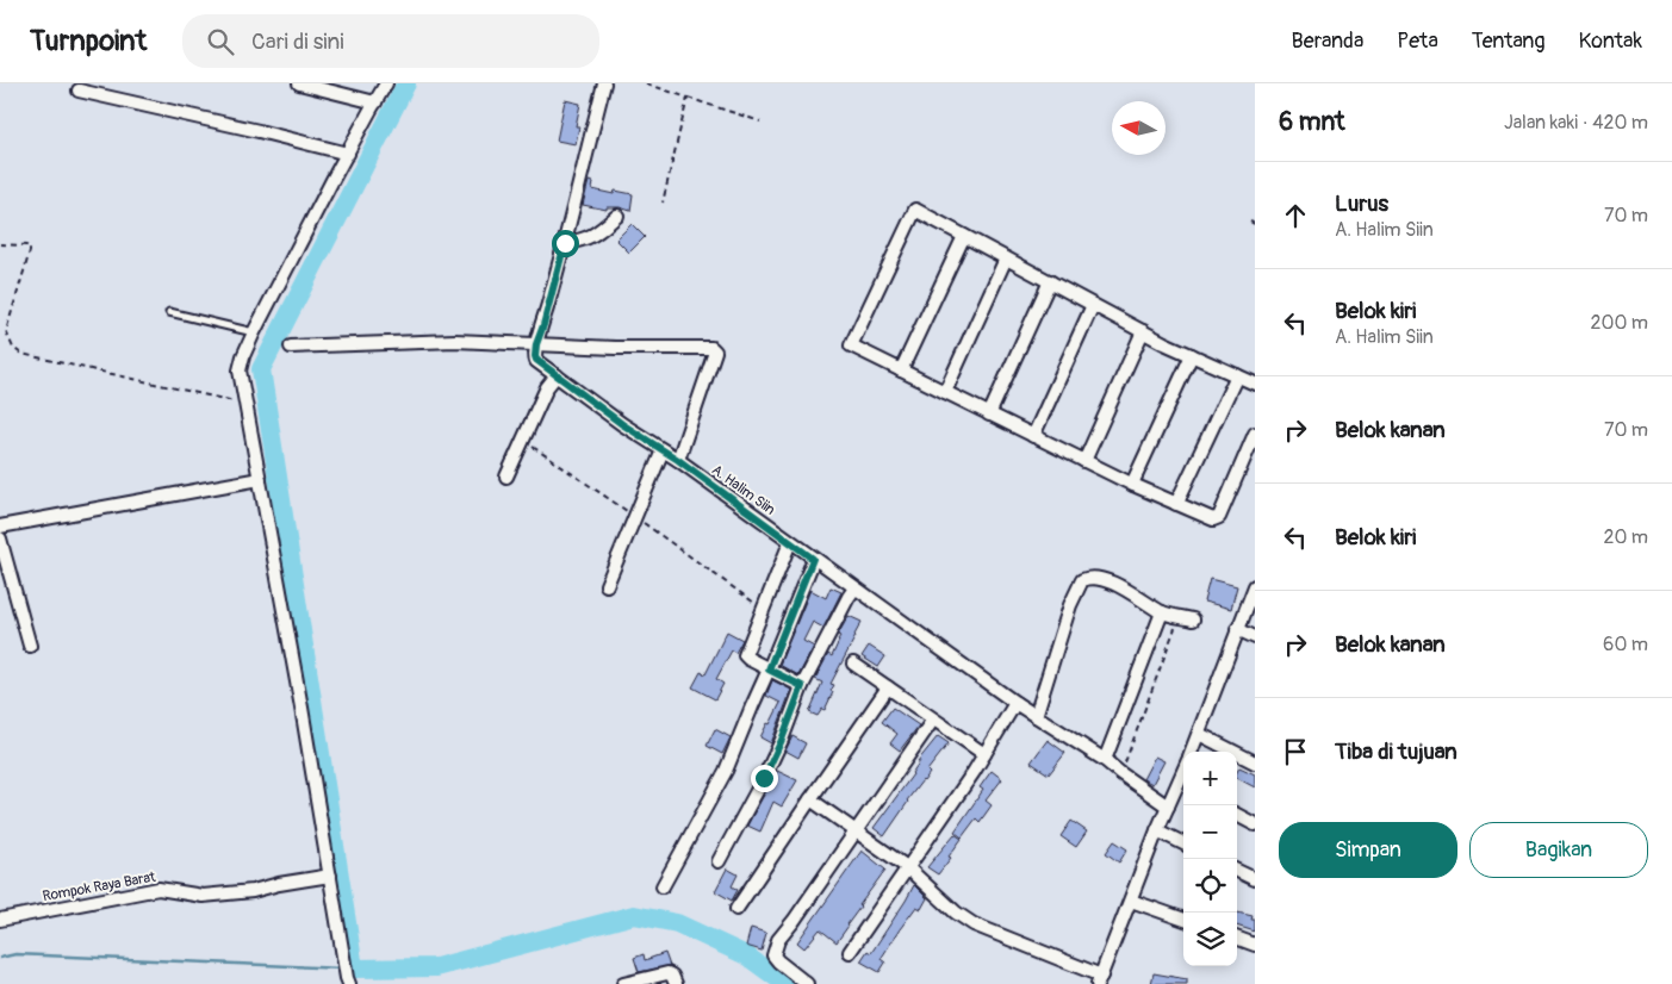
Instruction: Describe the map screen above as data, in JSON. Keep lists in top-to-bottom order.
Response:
{
  "streets": {
    "street": ["A. Halim Siin", "Rompok Raya Barat"]
  },
  "north": "left",
  "page": {
    "header": "Turnpoint",
    "search": "Cari di sini",
    "nav": [
      "Beranda",
      "Peta",
      "Tentang",
      "Kontak"
    ],
    "heading": ["6 mnt", "Jalan kaki · 420 m"],
    "list": [
      ["Lurus", "A. Halim Siin", "70 m"],
      ["Belok kiri", "A. Halim Siin", "200 m"],
      ["Belok kanan", "70 m"],
      ["Belok kiri", "20 m"],
      ["Belok kanan", "60 m"],
      "Tiba di tujuan"
    ],
    "map_buttons": ["+", "−"],
    "buttons": ["Simpan", "Bagikan"]
  }
}
